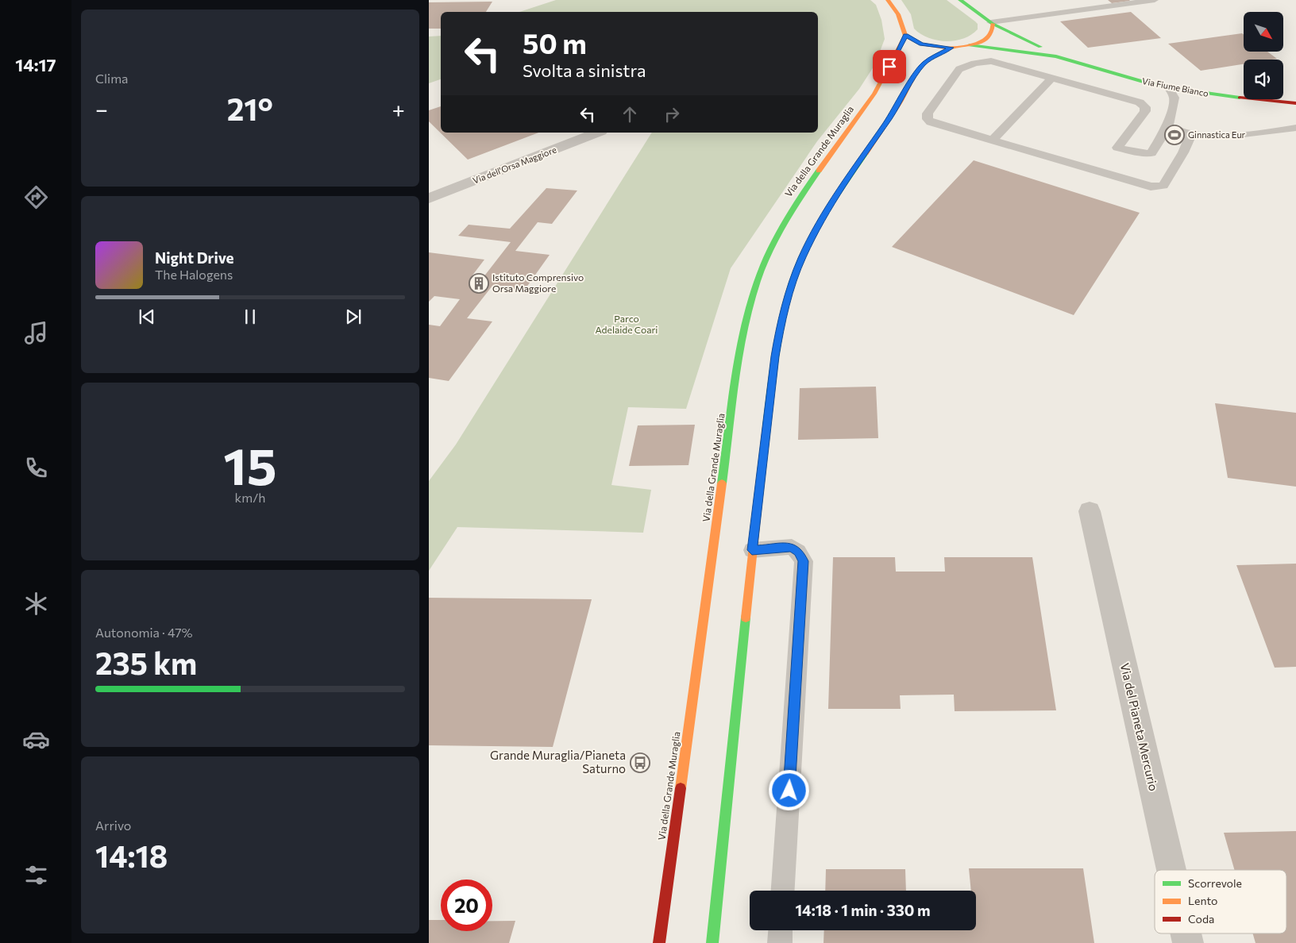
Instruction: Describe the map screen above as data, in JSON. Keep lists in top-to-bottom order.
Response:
{
  "streets": {
    "street": [
      "Via Fiume Bianco",
      "Via della Grande Muraglia",
      "Via dell'Orsa Maggiore",
      "Via del Pianeta Mercurio"
    ]
  },
  "parks": ["Parco Adelaide Coari"],
  "places": {
    "sports": ["Ginnastica Eur"],
    "building": ["Istituto Comprensivo Orsa Maggiore"],
    "bus stop": ["Grande Muraglia/Pianeta Saturno"]
  },
  "legend": ["Scorrevole", "Lento", "Coda"],
  "north": "bottom right",
  "page": {
    "tabs": "14:17",
    "tile": [
      "Clima",
      ["15", "km/h"],
      ["Autonomia · 47%", "235 km"],
      ["Arrivo", "14:18"]
    ],
    "turn": ["50 m", "Svolta a sinistra"],
    "heat": ["−", "21°", "+"],
    "song": ["Night Drive", "The Halogens"],
    "limit": "20",
    "trip": "14:18 · 1 min · 330 m"
  }
}
